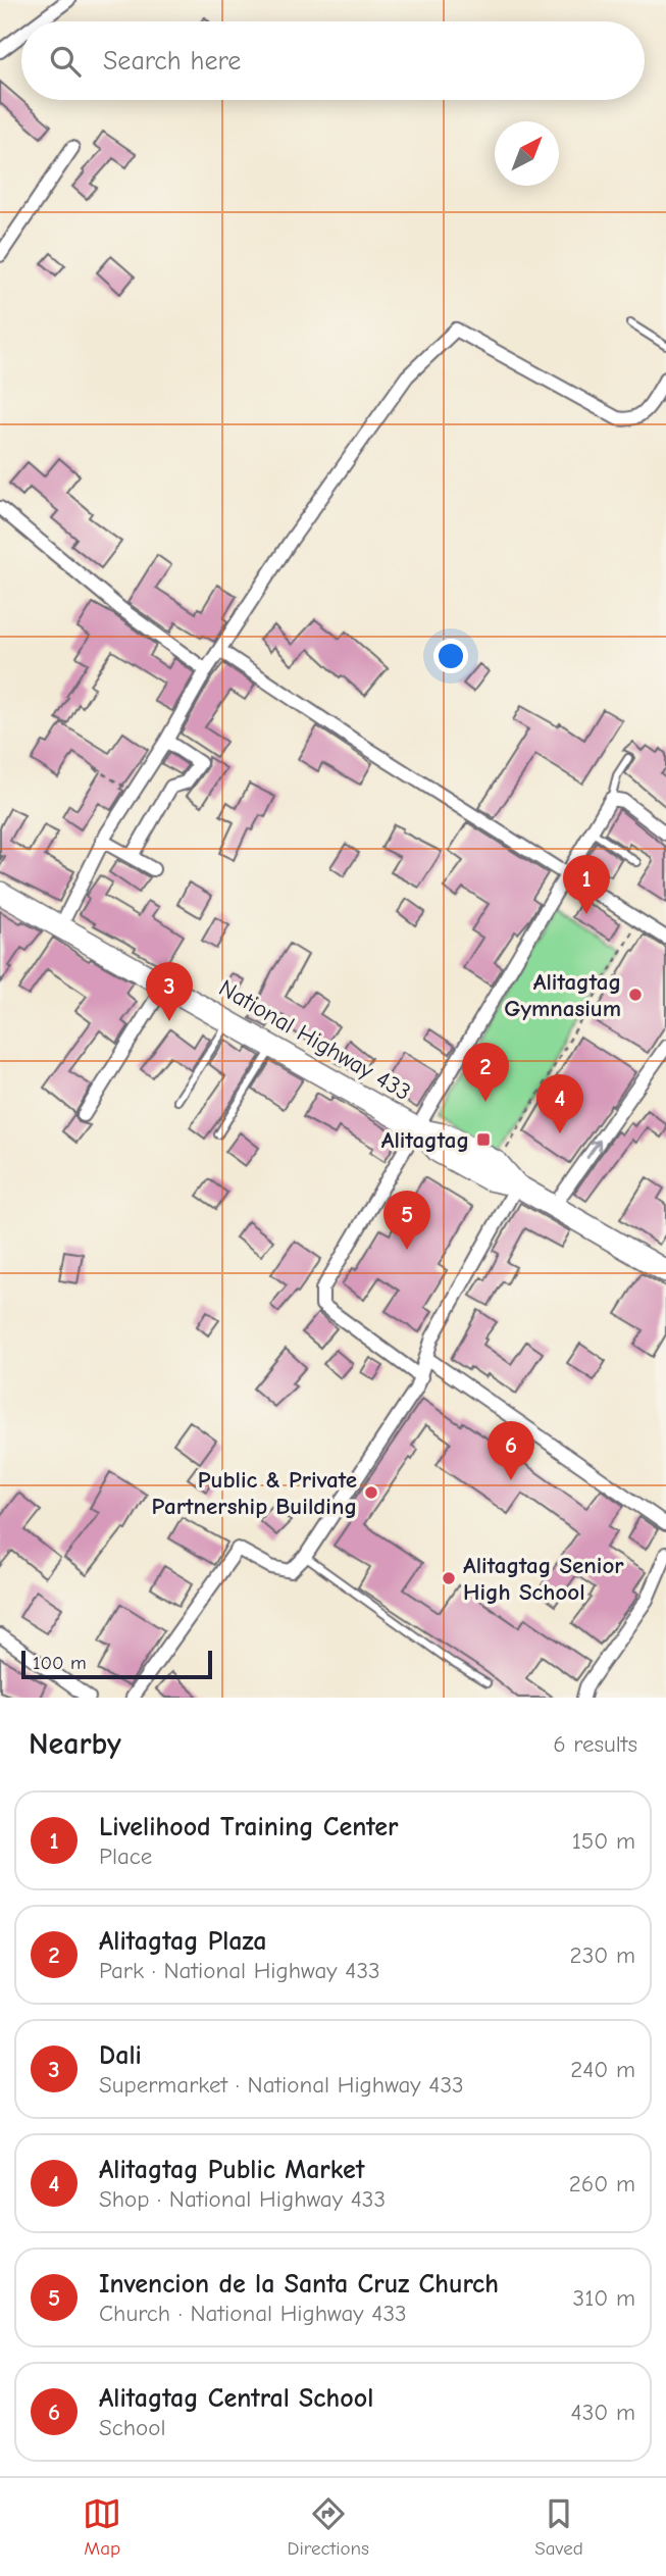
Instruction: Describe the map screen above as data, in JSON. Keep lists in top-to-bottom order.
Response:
{
  "streets": {
    "main road": ["National Highway 433"]
  },
  "places": {
    "other": ["Alitagtag Gymnasium", "Public & Private Partnership Building", "Alitagtag Senior High School"],
    "transit": ["Alitagtag"]
  },
  "scale_bar": "100 m",
  "north": "top right",
  "page": {
    "search": "Search here",
    "pins": [
      "1",
      "3",
      "2",
      "4",
      "5",
      "6"
    ],
    "scale": "100 m",
    "heading": ["Nearby", "6 results"],
    "list": [
      {
        "mark": "1",
        "name": "Livelihood Training Center",
        "note": "Place",
        "value": "150 m"
      },
      {
        "mark": "2",
        "name": "Alitagtag Plaza",
        "note": "Park · National Highway 433",
        "value": "230 m"
      },
      {
        "mark": "3",
        "name": "Dali",
        "note": "Supermarket · National Highway 433",
        "value": "240 m"
      },
      {
        "mark": "4",
        "name": "Alitagtag Public Market",
        "note": "Shop · National Highway 433",
        "value": "260 m"
      },
      {
        "mark": "5",
        "name": "Invencion de la Santa Cruz Church",
        "note": "Church · National Highway 433",
        "value": "310 m"
      },
      {
        "mark": "6",
        "name": "Alitagtag Central School",
        "note": "School",
        "value": "430 m"
      }
    ],
    "nav": ["Map", "Directions", "Saved"]
  }
}
